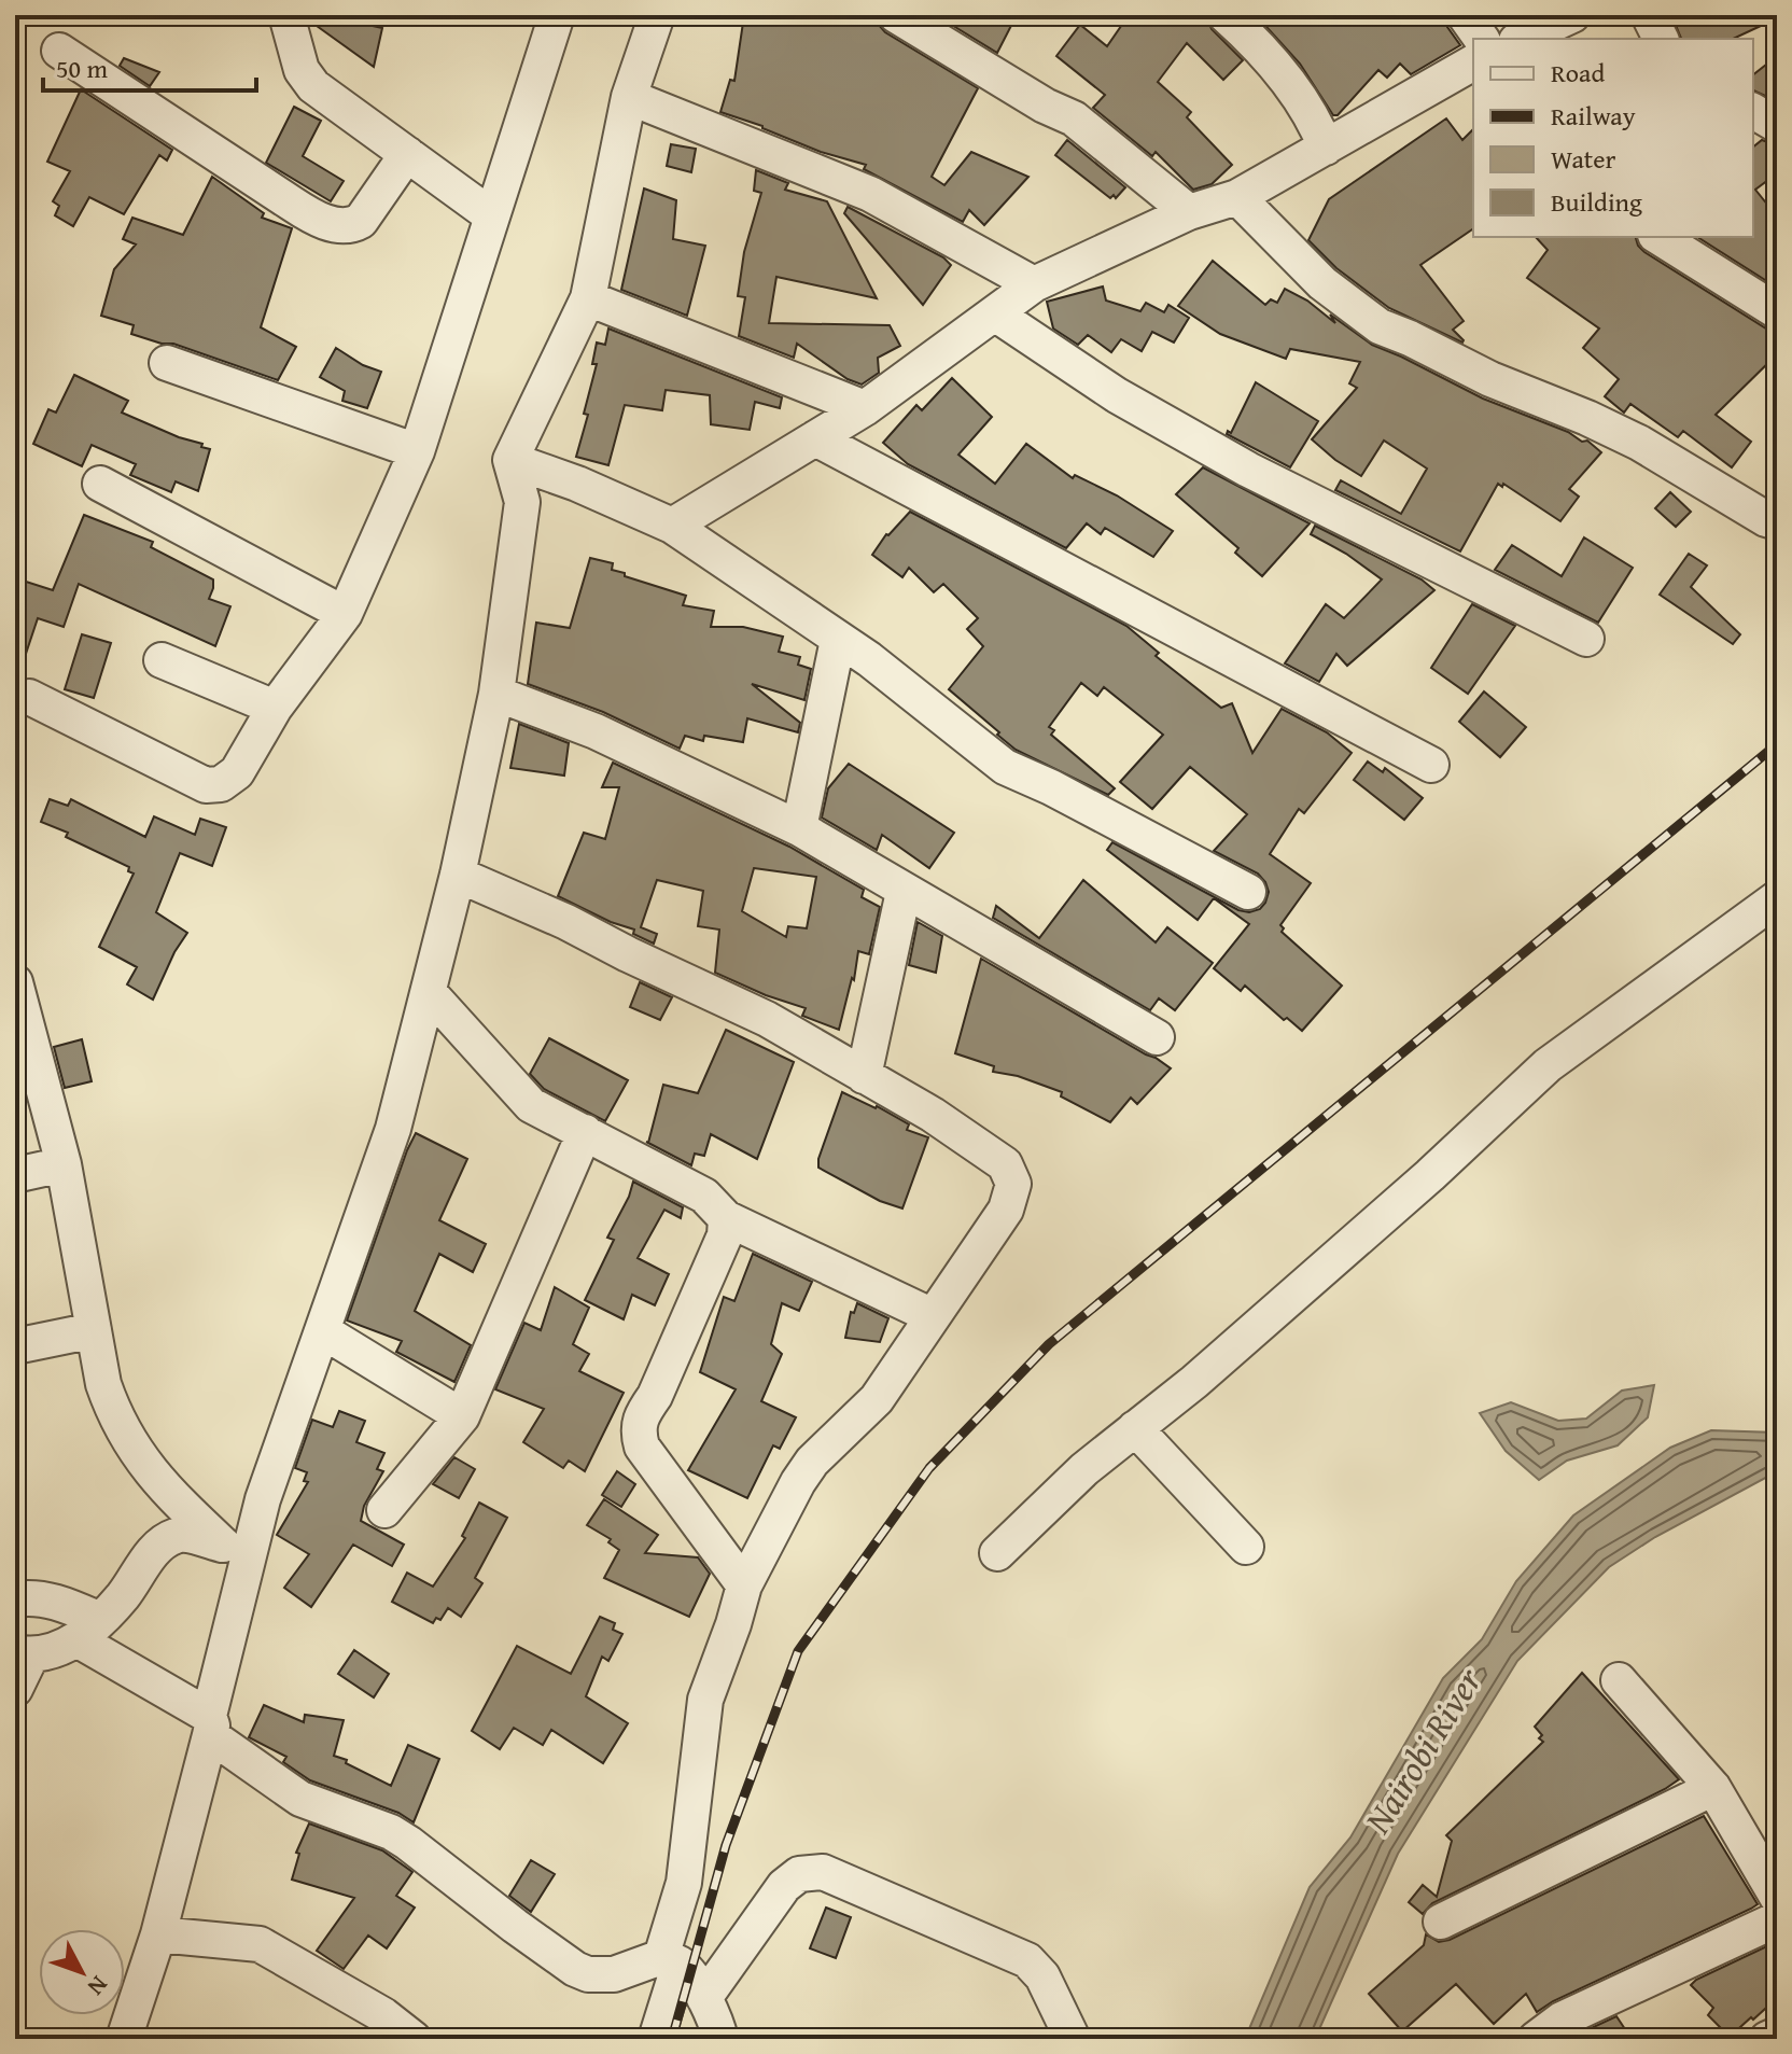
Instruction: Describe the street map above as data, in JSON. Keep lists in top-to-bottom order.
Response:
{
  "water": ["Nairobi River"],
  "legend": [
    "Road",
    "Railway",
    "Water",
    "Building"
  ],
  "scale_bar": "50 m",
  "north": "bottom right"
}
